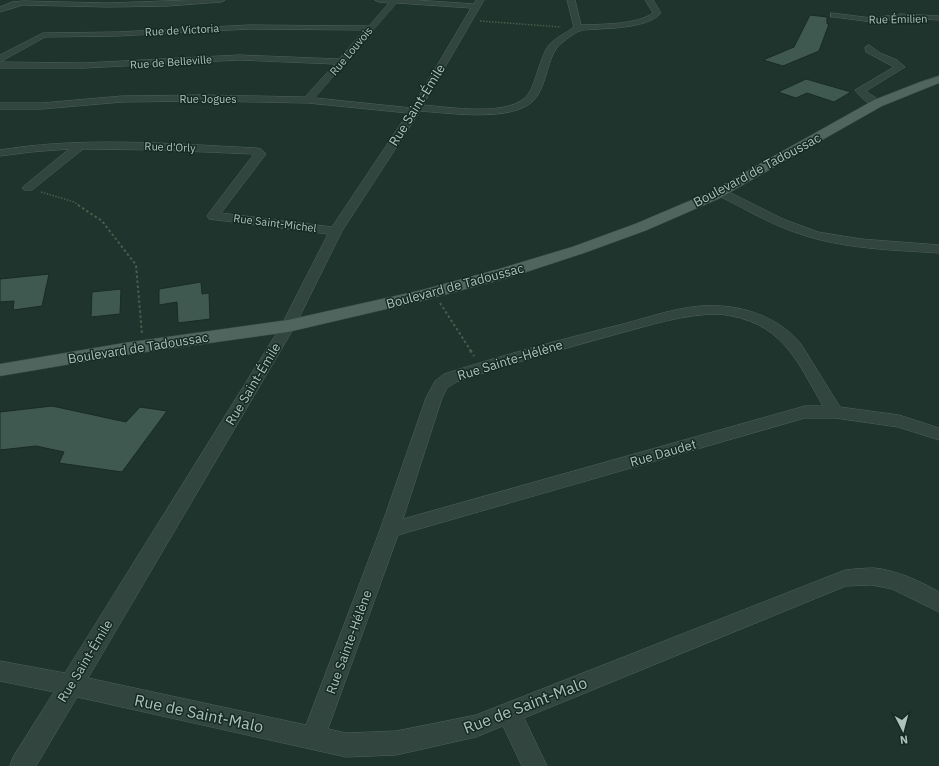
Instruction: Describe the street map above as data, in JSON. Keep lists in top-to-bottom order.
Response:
{
  "streets": {
    "main road": ["Boulevard de Tadoussac"],
    "street": [
      "Rue Émilien",
      "Rue de Victoria",
      "Rue Louvois",
      "Rue de Belleville",
      "Rue Jogues",
      "Rue Saint-Émile",
      "Rue d'Orly",
      "Rue Saint-Michel",
      "Rue Sainte-Hélène",
      "Rue Daudet",
      "Rue de Saint-Malo"
    ]
  },
  "crossings": [
    ["Rue de Victoria", "Rue Louvois"],
    ["Rue Louvois", "Rue de Belleville"],
    ["Rue Louvois", "Rue Jogues"],
    ["Rue Jogues", "Rue Saint-Émile"],
    ["Rue Saint-Émile", "Boulevard de Tadoussac"],
    ["Rue Saint-Émile", "Rue Saint-Michel"],
    ["Rue Saint-Émile", "Rue de Saint-Malo"],
    ["Rue d'Orly", "Rue Saint-Michel"],
    ["Rue Sainte-Hélène", "Rue Daudet"],
    ["Rue Sainte-Hélène", "Rue de Saint-Malo"]
  ],
  "north": "bottom"
}
